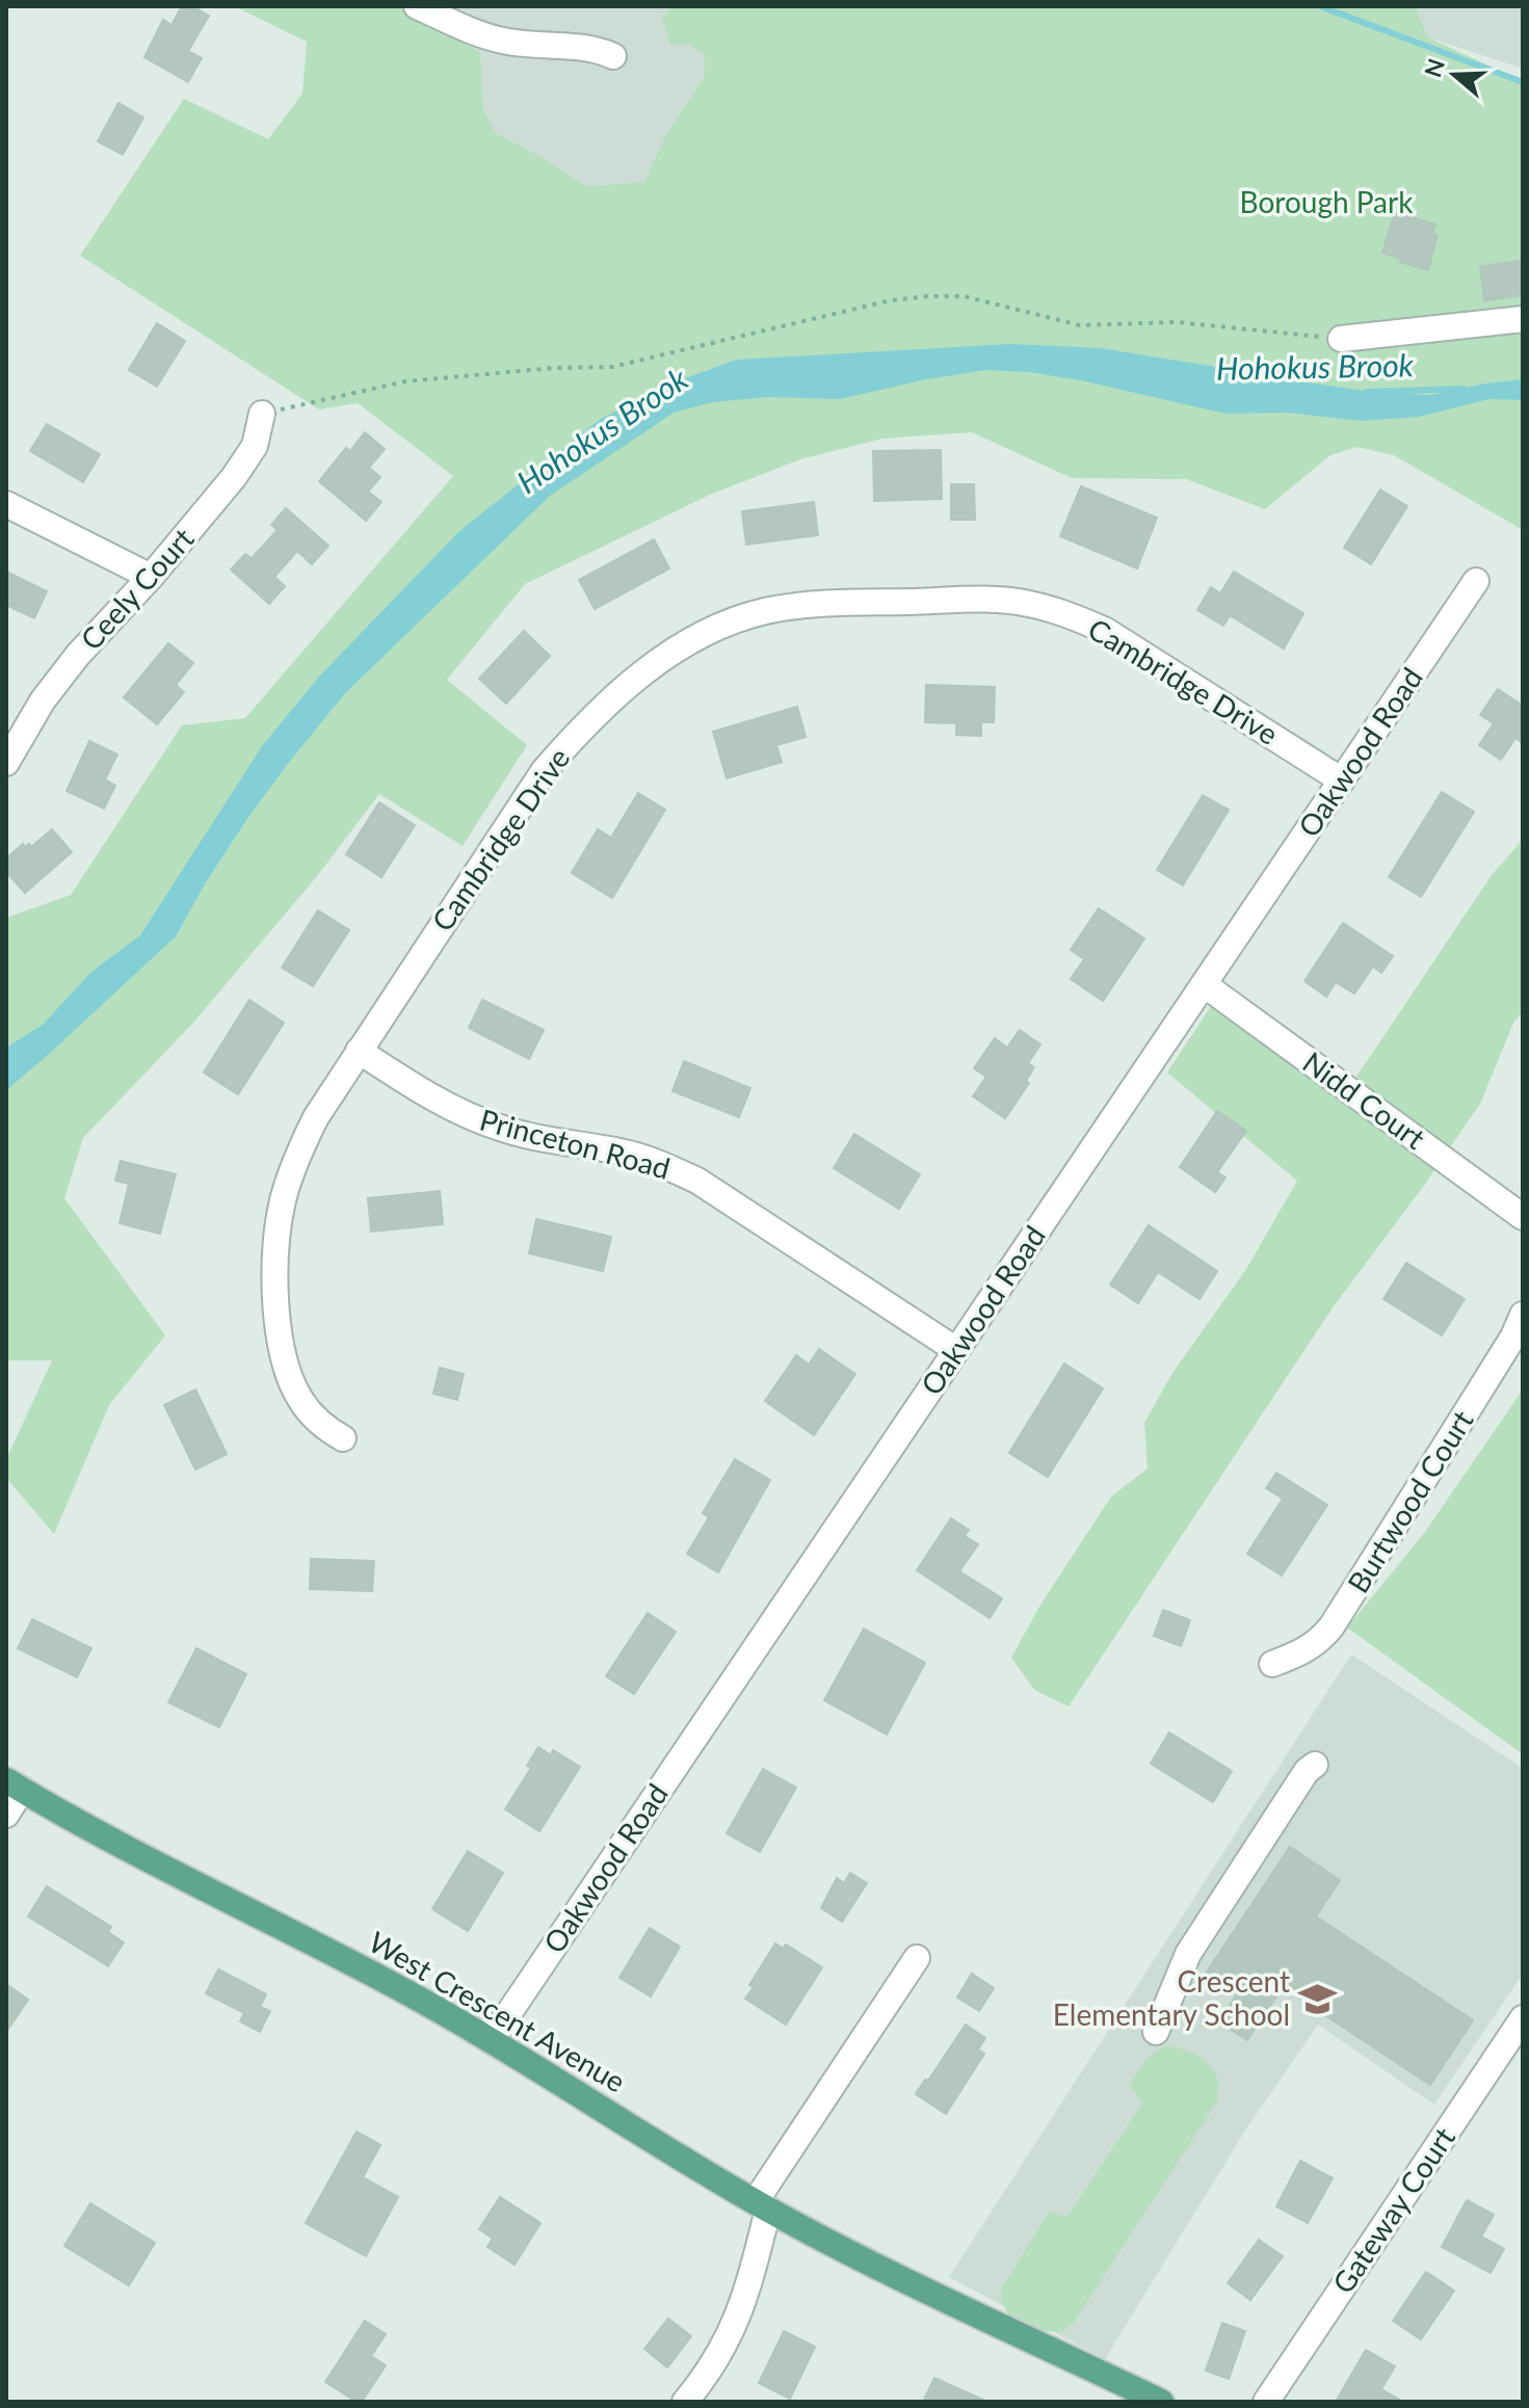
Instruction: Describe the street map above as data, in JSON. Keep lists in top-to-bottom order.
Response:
{
  "streets": {
    "main road": ["West Crescent Avenue"],
    "street": [
      "Ceely Court",
      "Cambridge Drive",
      "Oakwood Road",
      "Nidd Court",
      "Princeton Road",
      "Burtwood Court",
      "Gateway Court"
    ]
  },
  "crossings": [
    ["Cambridge Drive", "Oakwood Road"],
    ["Cambridge Drive", "Princeton Road"],
    ["Oakwood Road", "Nidd Court"],
    ["Oakwood Road", "Princeton Road"],
    ["Oakwood Road", "West Crescent Avenue"]
  ],
  "water": ["Hohokus Brook"],
  "parks": ["Borough Park"],
  "places": {
    "school or university": ["Crescent Elementary School"]
  },
  "north": "left"
}
